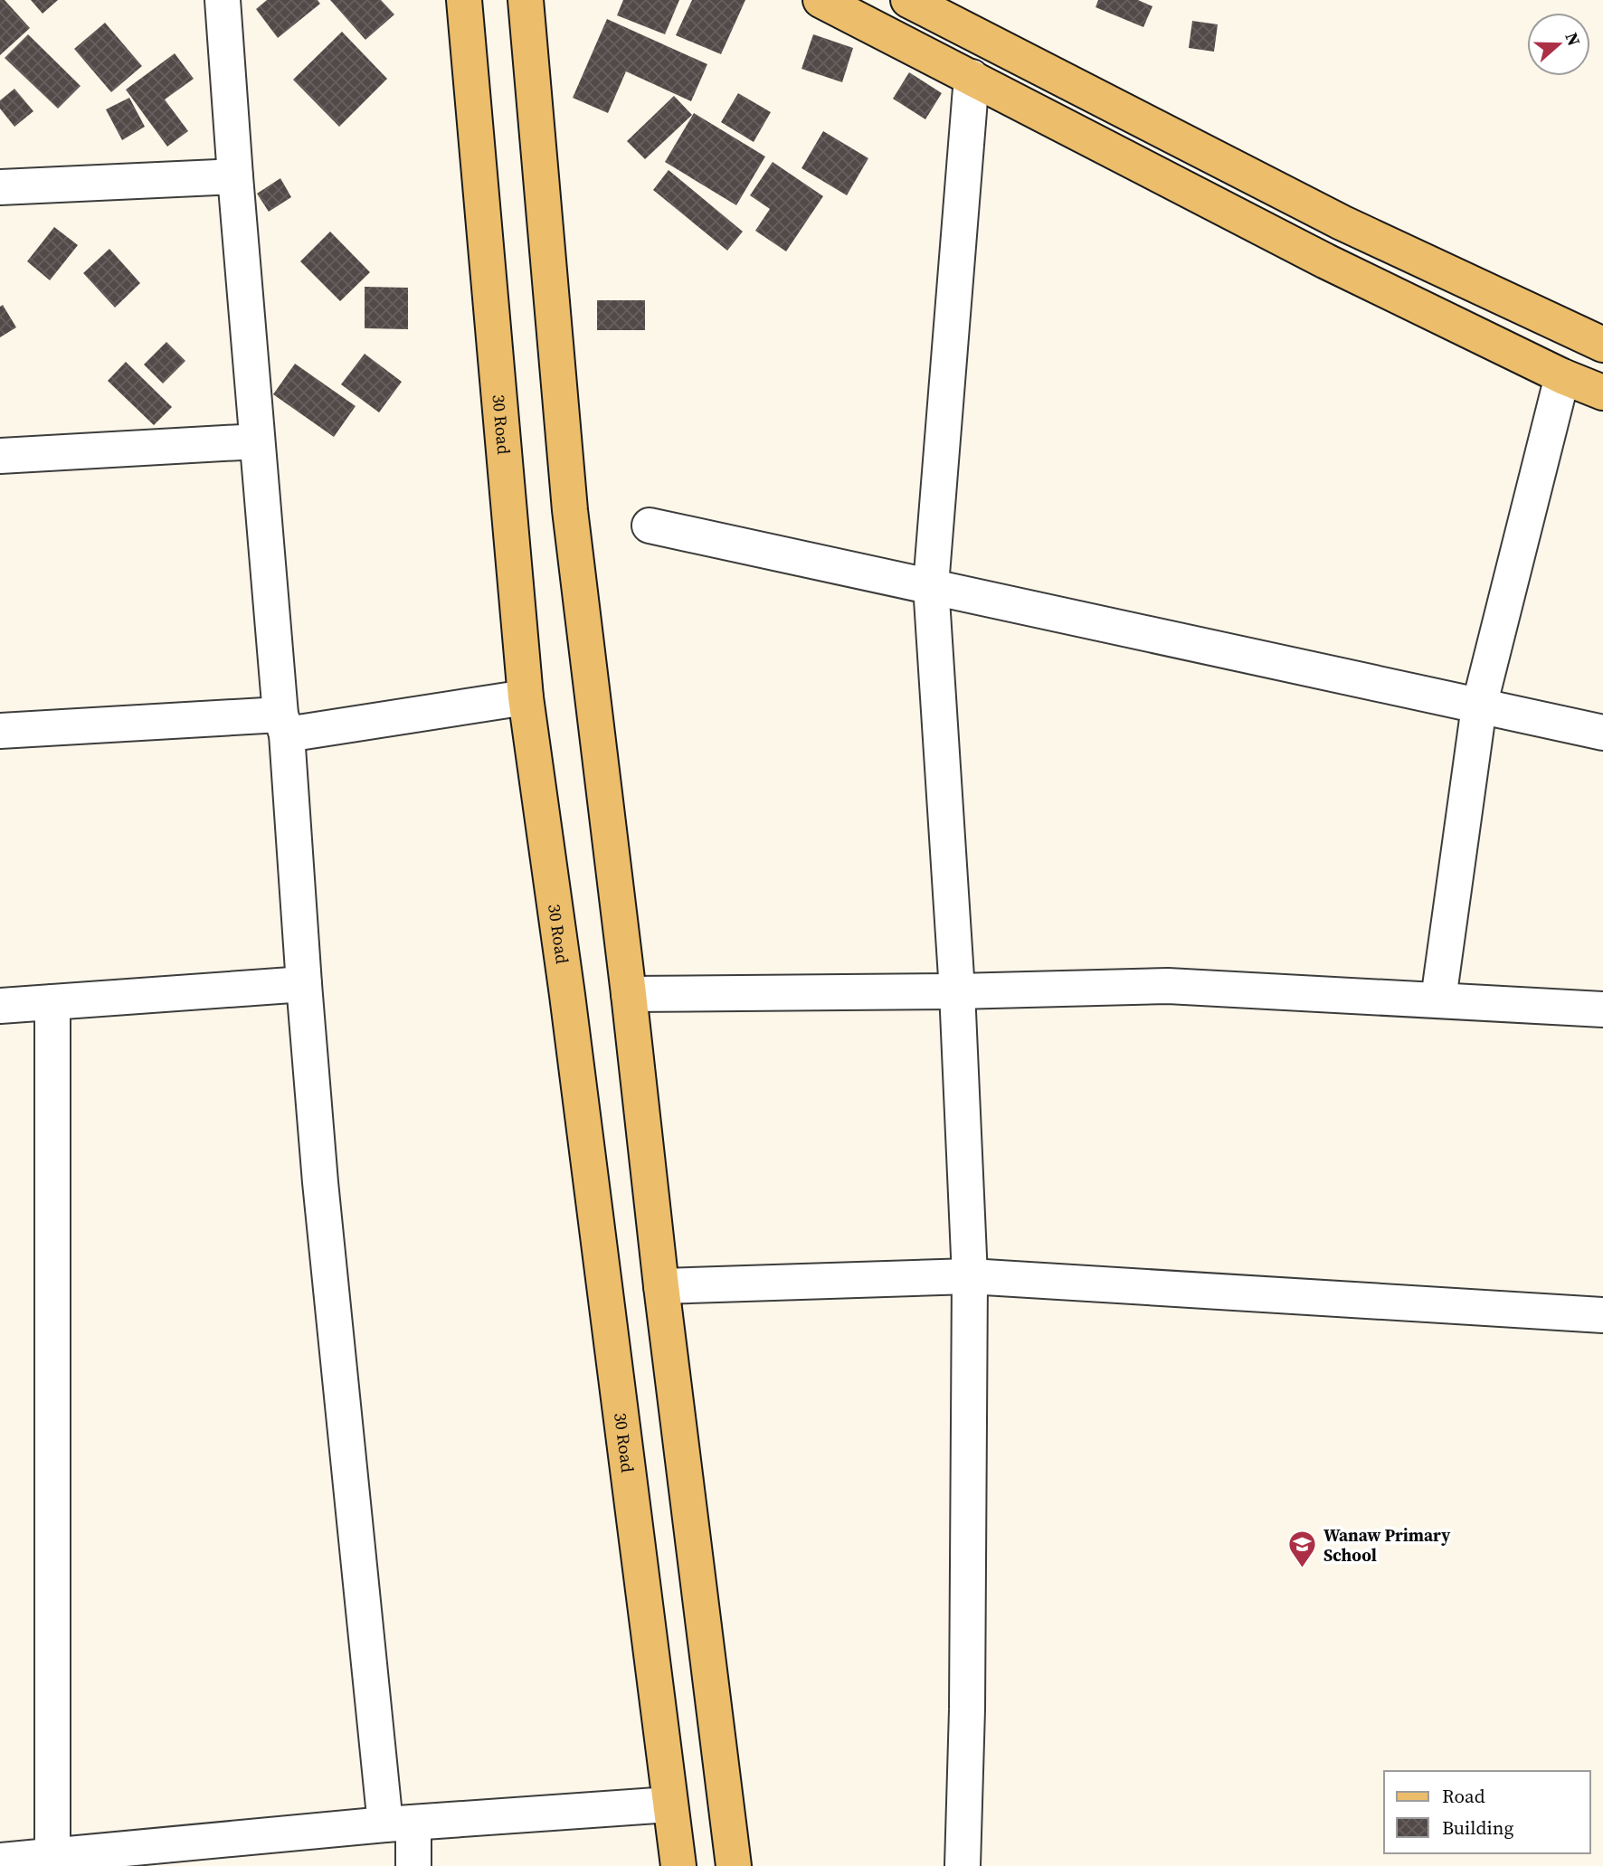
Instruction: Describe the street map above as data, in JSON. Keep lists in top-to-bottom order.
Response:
{
  "streets": {
    "main road": ["30 Road"]
  },
  "places": {
    "school or university": ["Wanaw Primary School"]
  },
  "legend": ["Road", "Building"],
  "north": "right"
}
